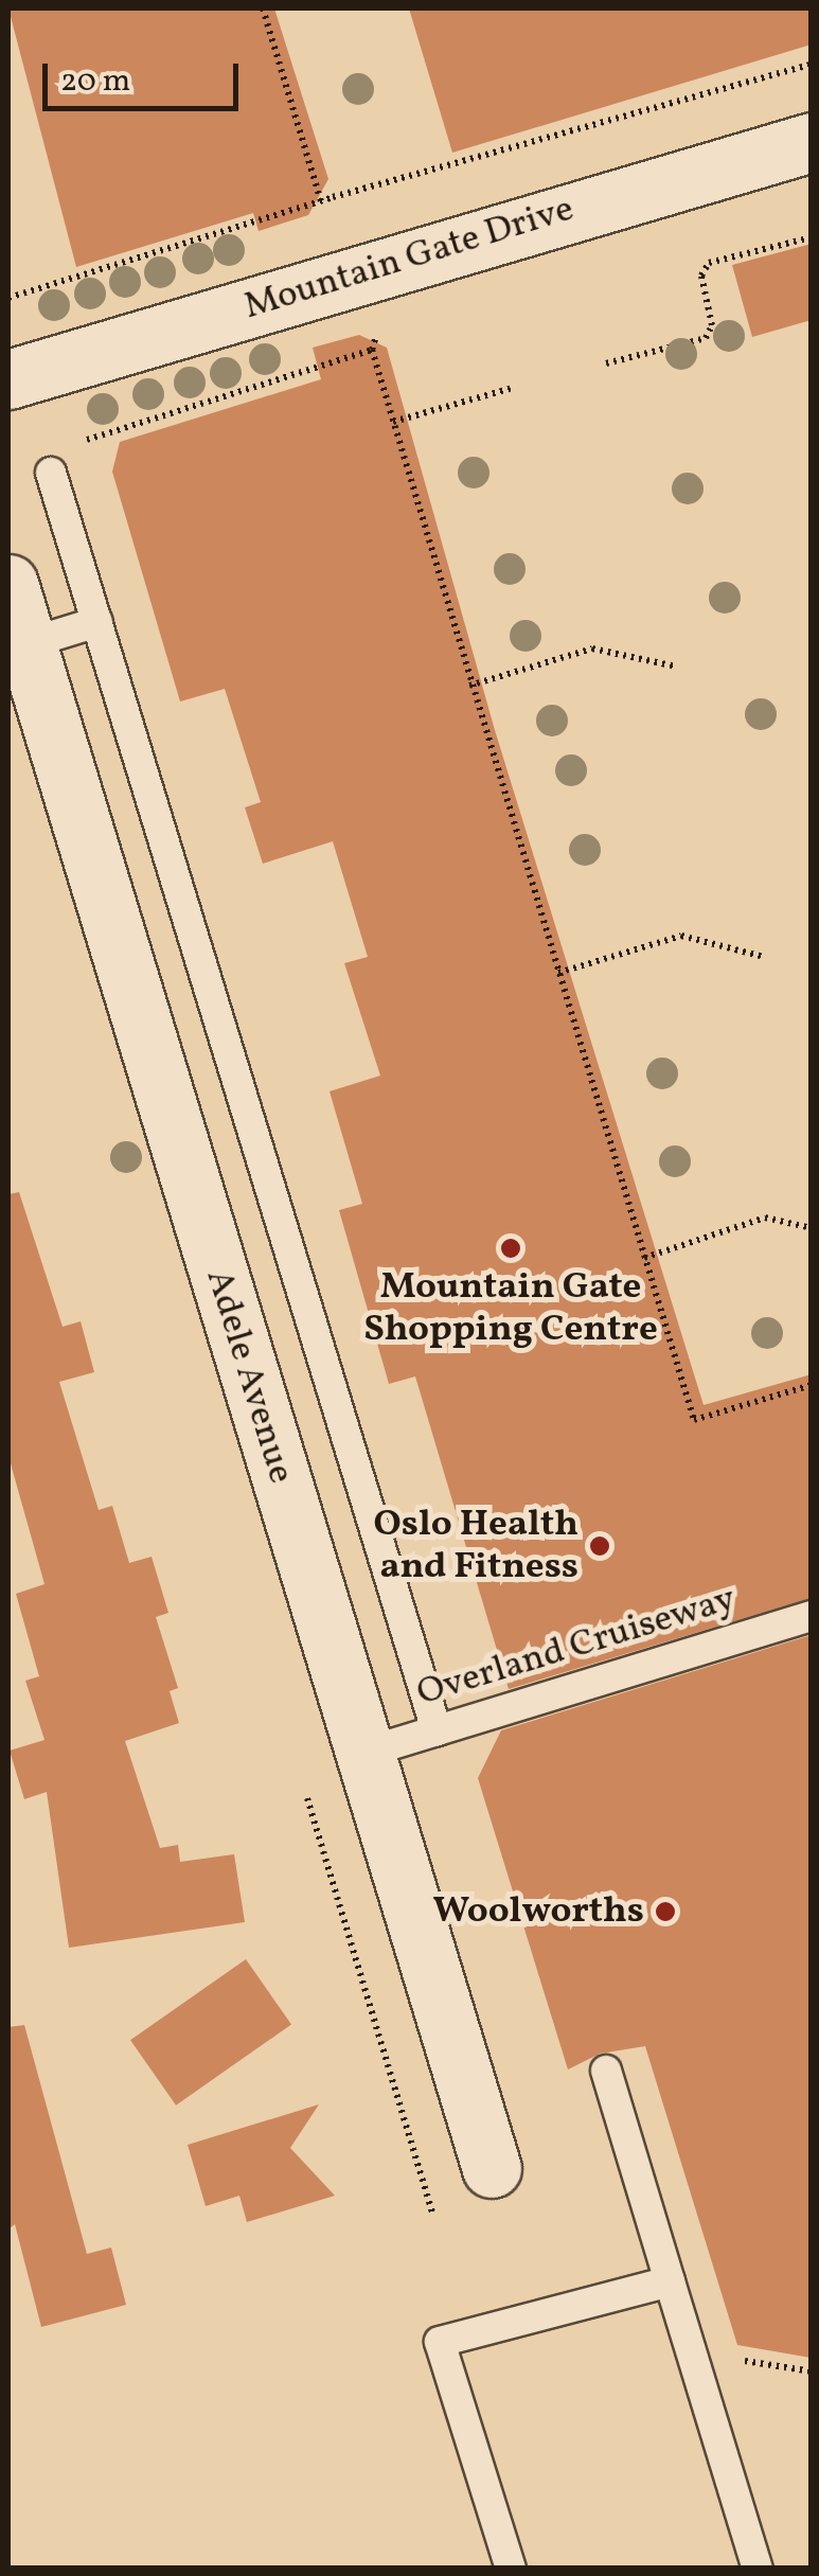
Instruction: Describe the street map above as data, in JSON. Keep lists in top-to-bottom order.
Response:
{
  "streets": {
    "street": ["Mountain Gate Drive", "Adele Avenue"],
    "lane": ["Overland Cruiseway"]
  },
  "crossings": [
    ["Adele Avenue", "Overland Cruiseway"]
  ],
  "places": ["Mountain Gate Shopping Centre", "Oslo Health and Fitness", "Woolworths"],
  "scale_bar": "20 m"
}
